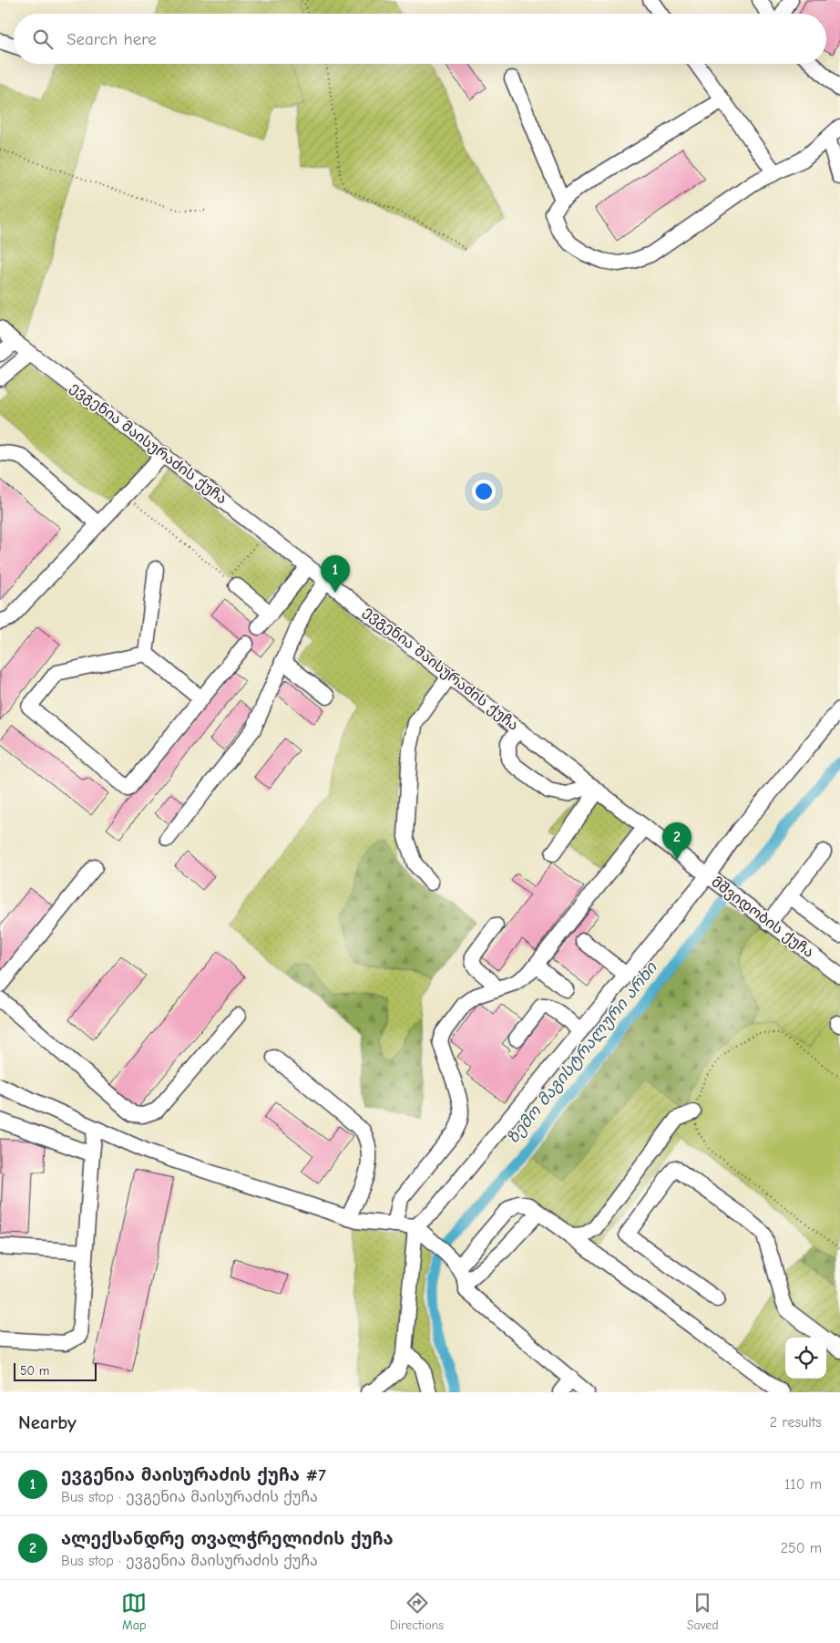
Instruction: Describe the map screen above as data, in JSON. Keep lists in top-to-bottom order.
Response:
{
  "streets": {
    "street": ["ევგენია მაისურაძის ქუჩა", "მშვიდობის ქუჩა"]
  },
  "crossings": [
    ["ევგენია მაისურაძის ქუჩა", "მშვიდობის ქუჩა"]
  ],
  "water": ["ზემო მაგისტრალური არხი"],
  "scale_bar": "50 m",
  "page": {
    "search": "Search here",
    "pins": ["1", "2"],
    "scale": "50 m",
    "heading": ["Nearby", "2 results"],
    "list": [
      {
        "mark": "1",
        "name": "ევგენია მაისურაძის ქუჩა #7",
        "note": "Bus stop · ევგენია მაისურაძის ქუჩა",
        "value": "110 m"
      },
      {
        "mark": "2",
        "name": "ალექსანდრე თვალჭრელიძის ქუჩა",
        "note": "Bus stop · ევგენია მაისურაძის ქუჩა",
        "value": "250 m"
      }
    ],
    "nav": ["Map", "Directions", "Saved"]
  }
}
